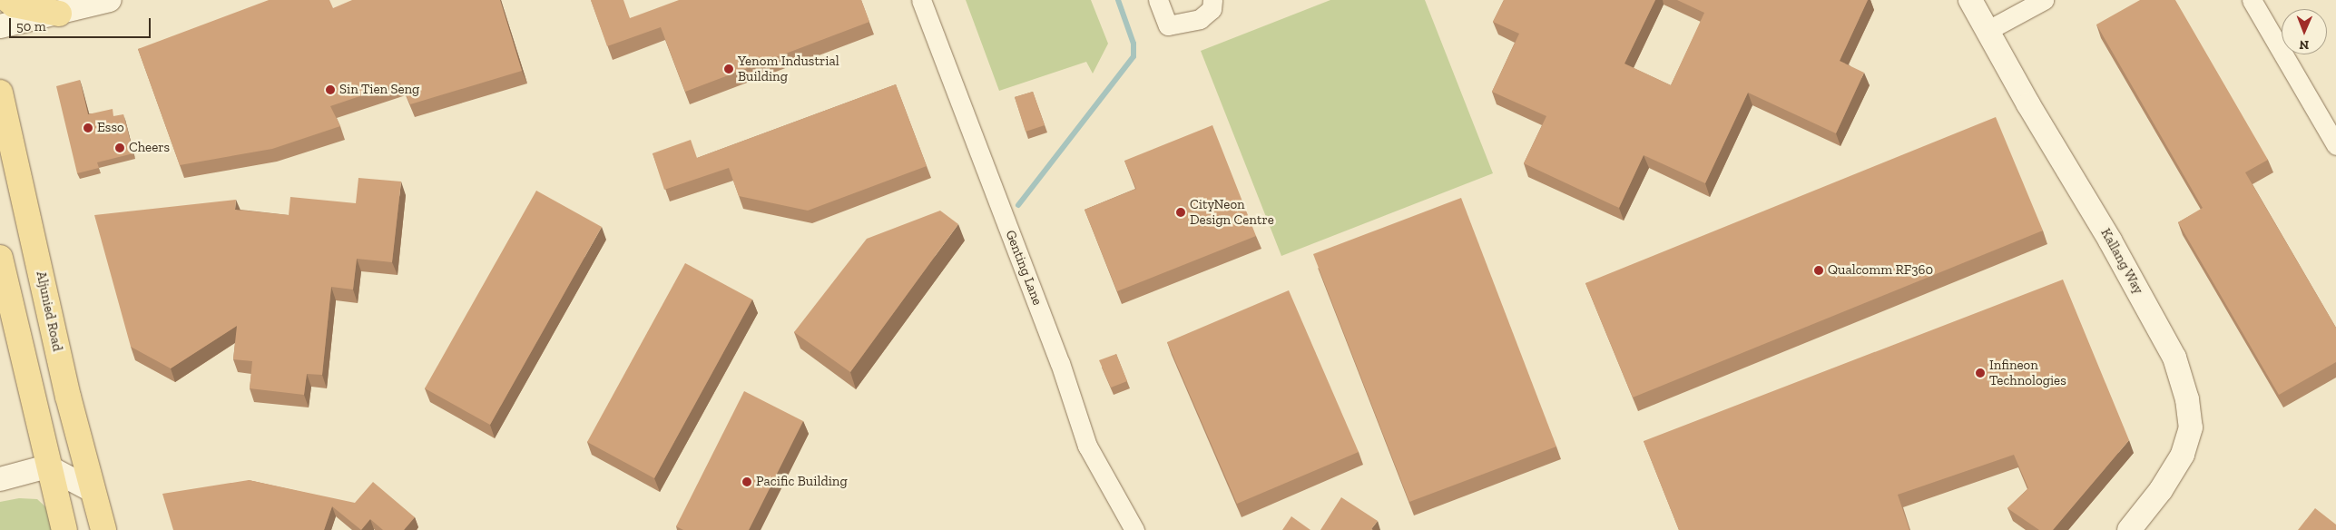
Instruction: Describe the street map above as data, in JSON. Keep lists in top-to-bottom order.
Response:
{
  "streets": {
    "main road": ["Aljunied Road"],
    "street": ["Kallang Way", "Genting Lane"]
  },
  "places": [
    "Yenom Industrial Building",
    "Sin Tien Seng",
    "Esso",
    "Cheers",
    "CityNeon Design Centre",
    "Qualcomm RF360",
    "Infineon Technologies",
    "Pacific Building"
  ],
  "scale_bar": "50 m",
  "north": "bottom"
}
